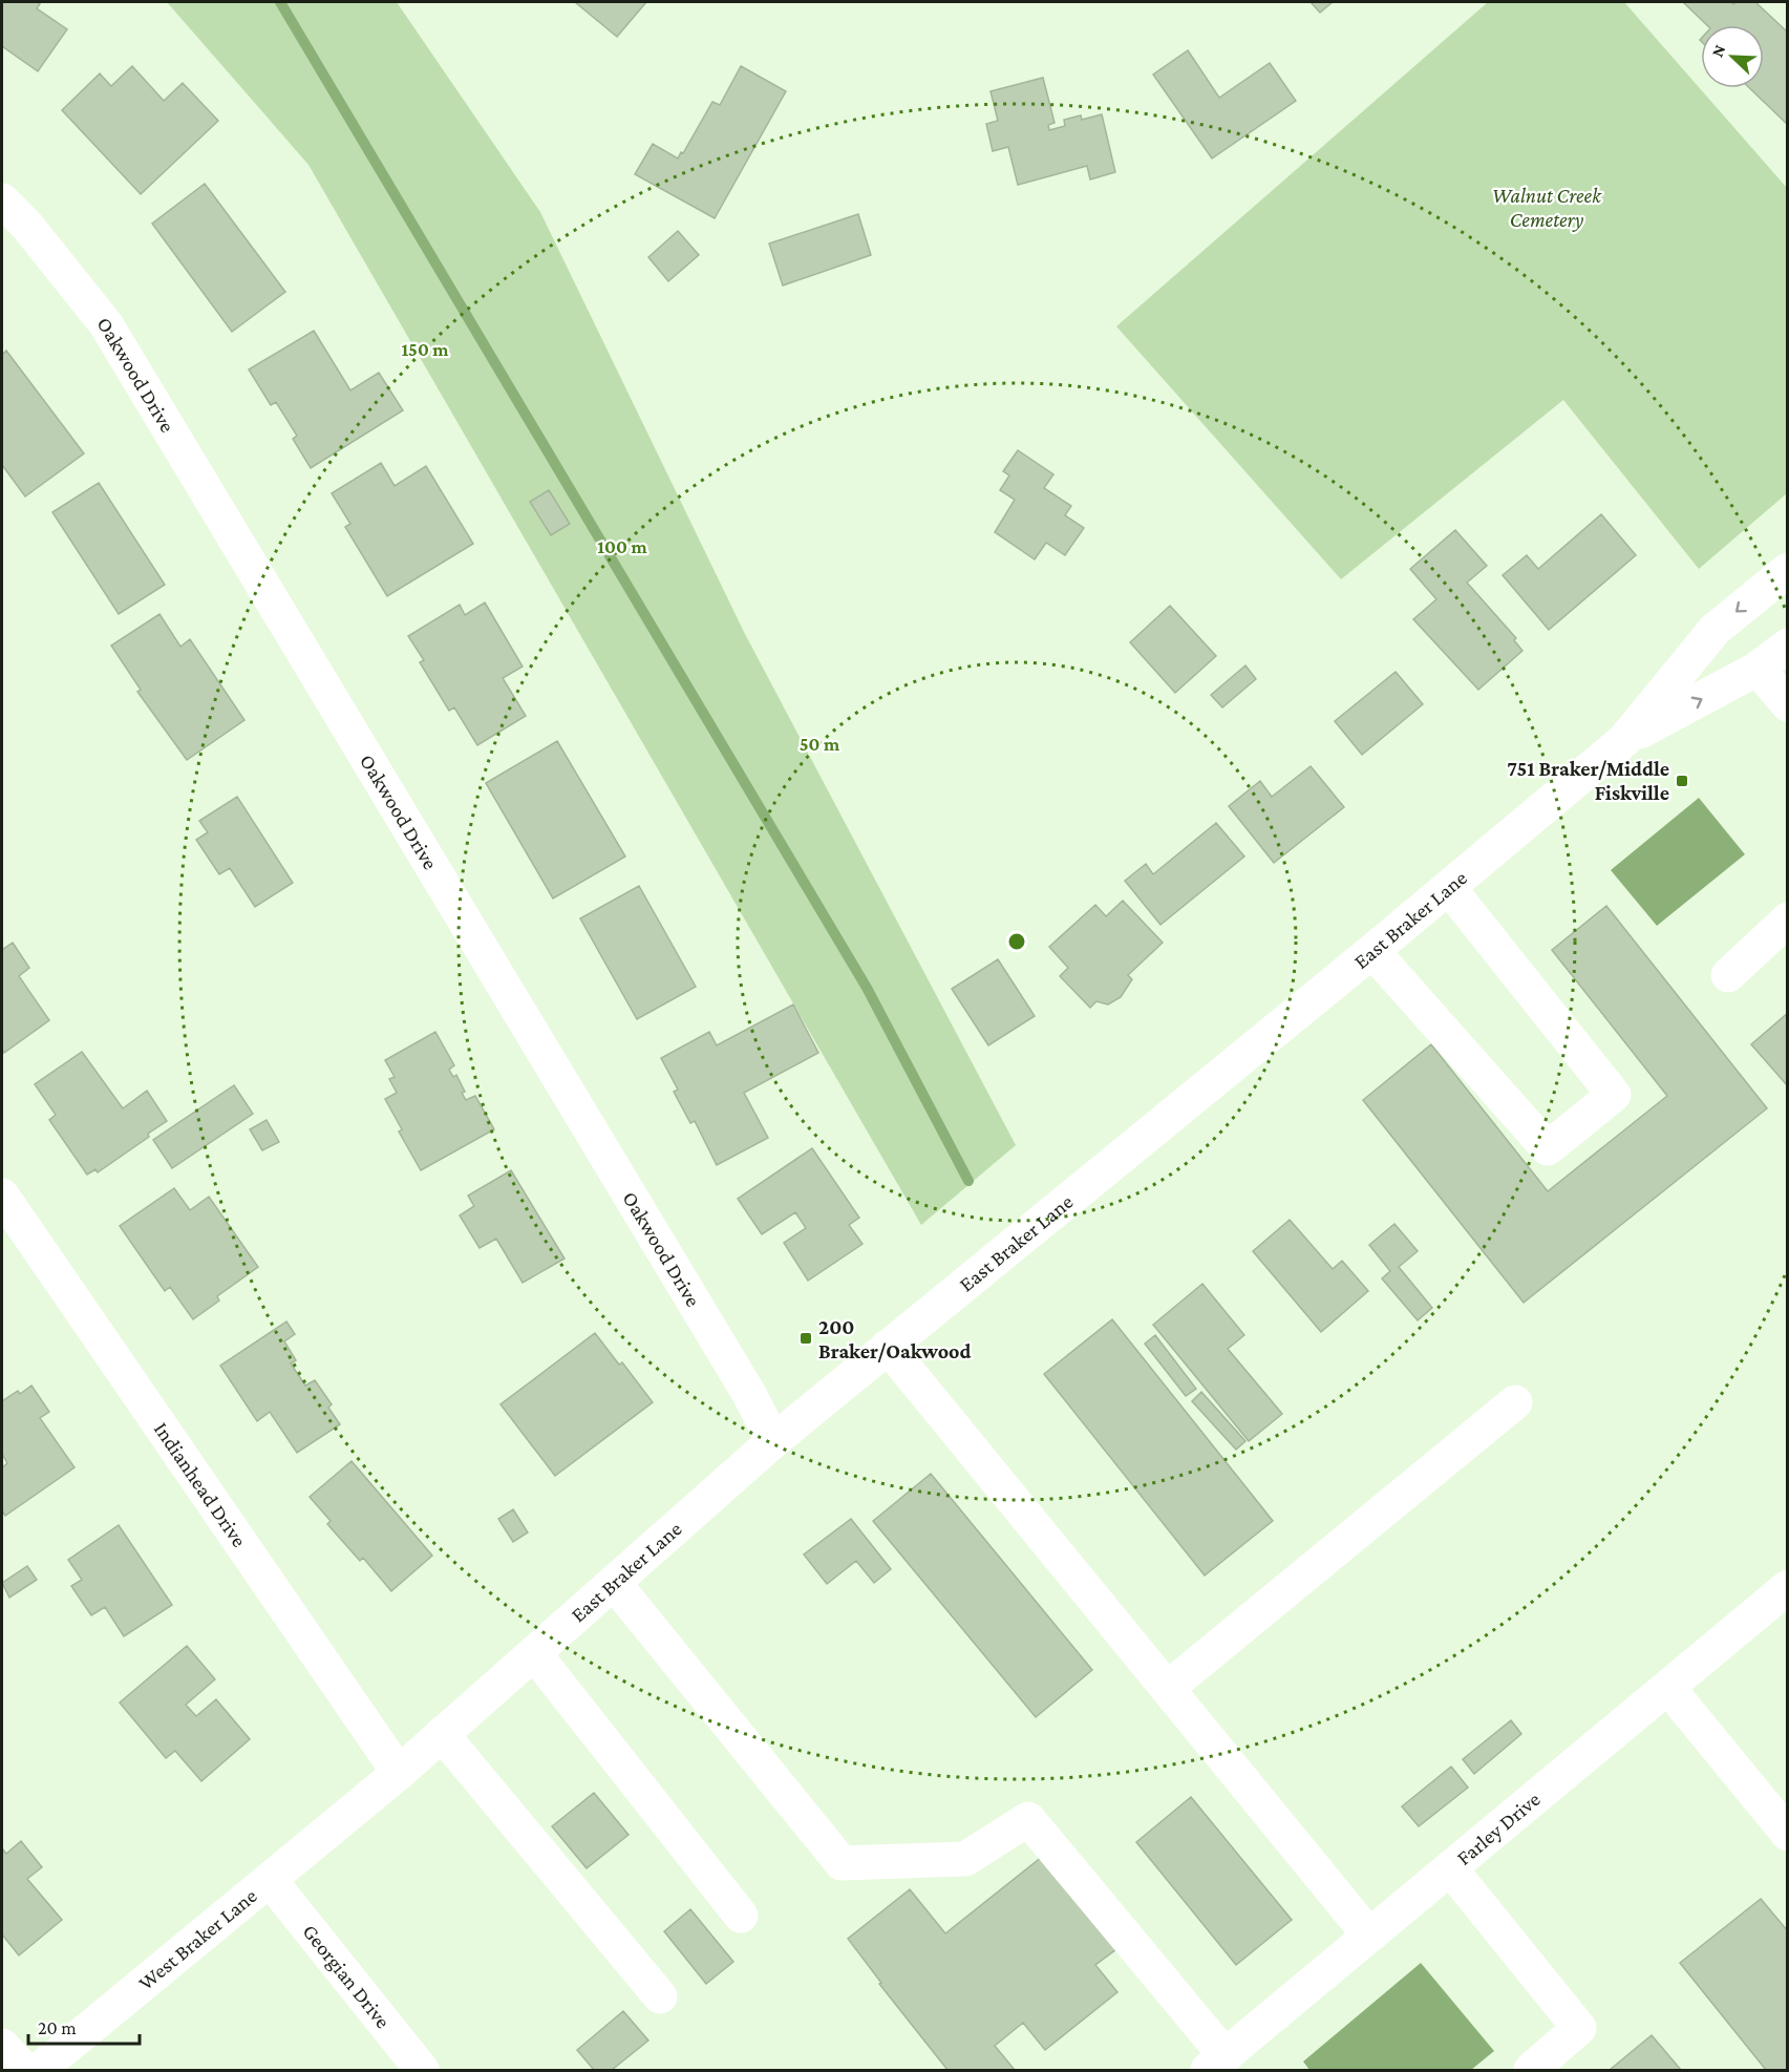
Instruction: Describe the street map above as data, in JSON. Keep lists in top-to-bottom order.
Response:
{
  "streets": {
    "street": [
      "Oakwood Drive",
      "East Braker Lane",
      "Indianhead Drive",
      "Farley Drive",
      "West Braker Lane",
      "Georgian Drive"
    ]
  },
  "crossings": [
    ["Oakwood Drive", "East Braker Lane"],
    ["East Braker Lane", "Indianhead Drive"],
    ["East Braker Lane", "West Braker Lane"],
    ["East Braker Lane", "Georgian Drive"],
    ["West Braker Lane", "Georgian Drive"]
  ],
  "parks": ["Walnut Creek Cemetery"],
  "places": {
    "transit": ["751 Braker/Middle Fiskville", "200 Braker/Oakwood"]
  },
  "scale_bar": "20 m",
  "north": "top left",
  "rings": ["150 m", "100 m", "50 m"]
}
